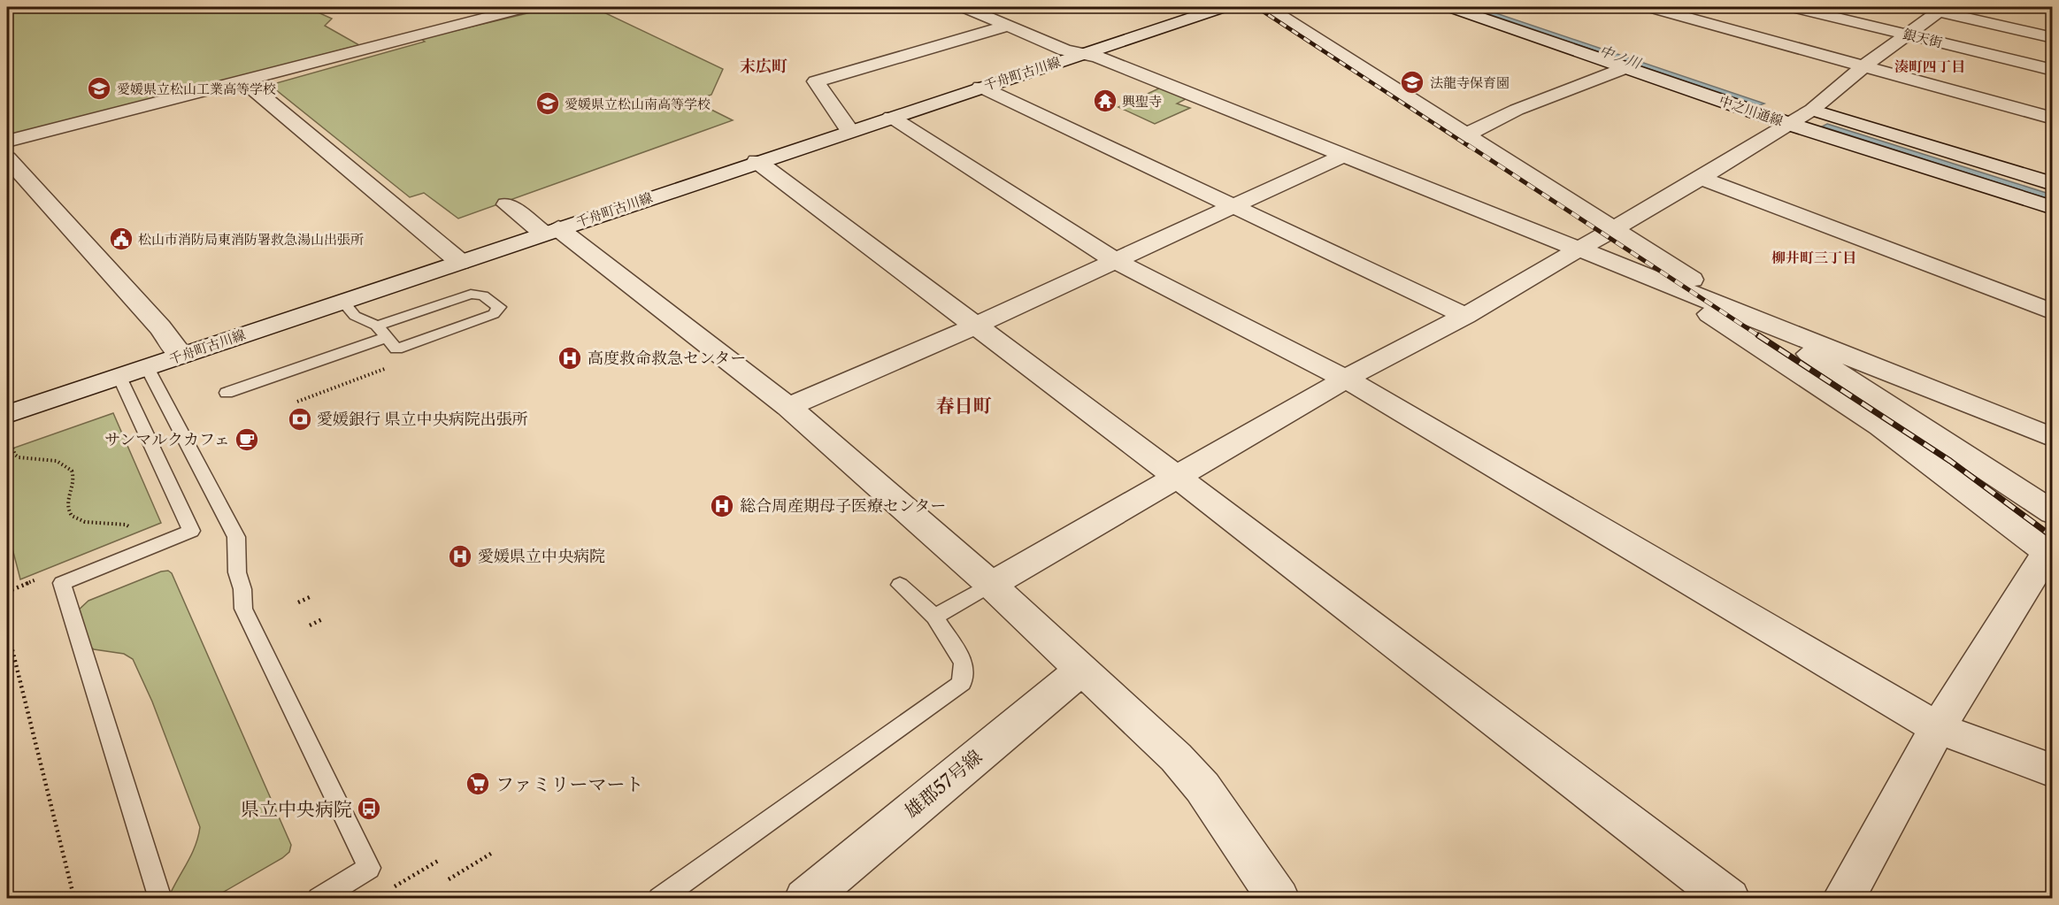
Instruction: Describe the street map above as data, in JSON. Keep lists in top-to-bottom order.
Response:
{
  "streets": {
    "street": [
      "銀天街",
      "千舟町古川線",
      "中之川通線",
      "雄郡57号線"
    ]
  },
  "districts": [
    "末広町",
    "湊町四丁目",
    "柳井町三丁目",
    "春日町"
  ],
  "water": ["中ノ川"],
  "places": {
    "school or university": ["法龍寺保育園", "愛媛県立松山工業高等学校", "愛媛県立松山南高等学校"],
    "temple": ["興聖寺"],
    "public building": ["松山市消防局東消防署救急湯山出張所"],
    "hospital": ["高度救命救急センター", "総合周産期母子医療センター", "愛媛県立中央病院"],
    "bank": ["愛媛銀行 県立中央病院出張所"],
    "cafe": ["サンマルクカフェ"],
    "supermarket": ["ファミリーマート"],
    "bus stop": ["県立中央病院"]
  }
}
